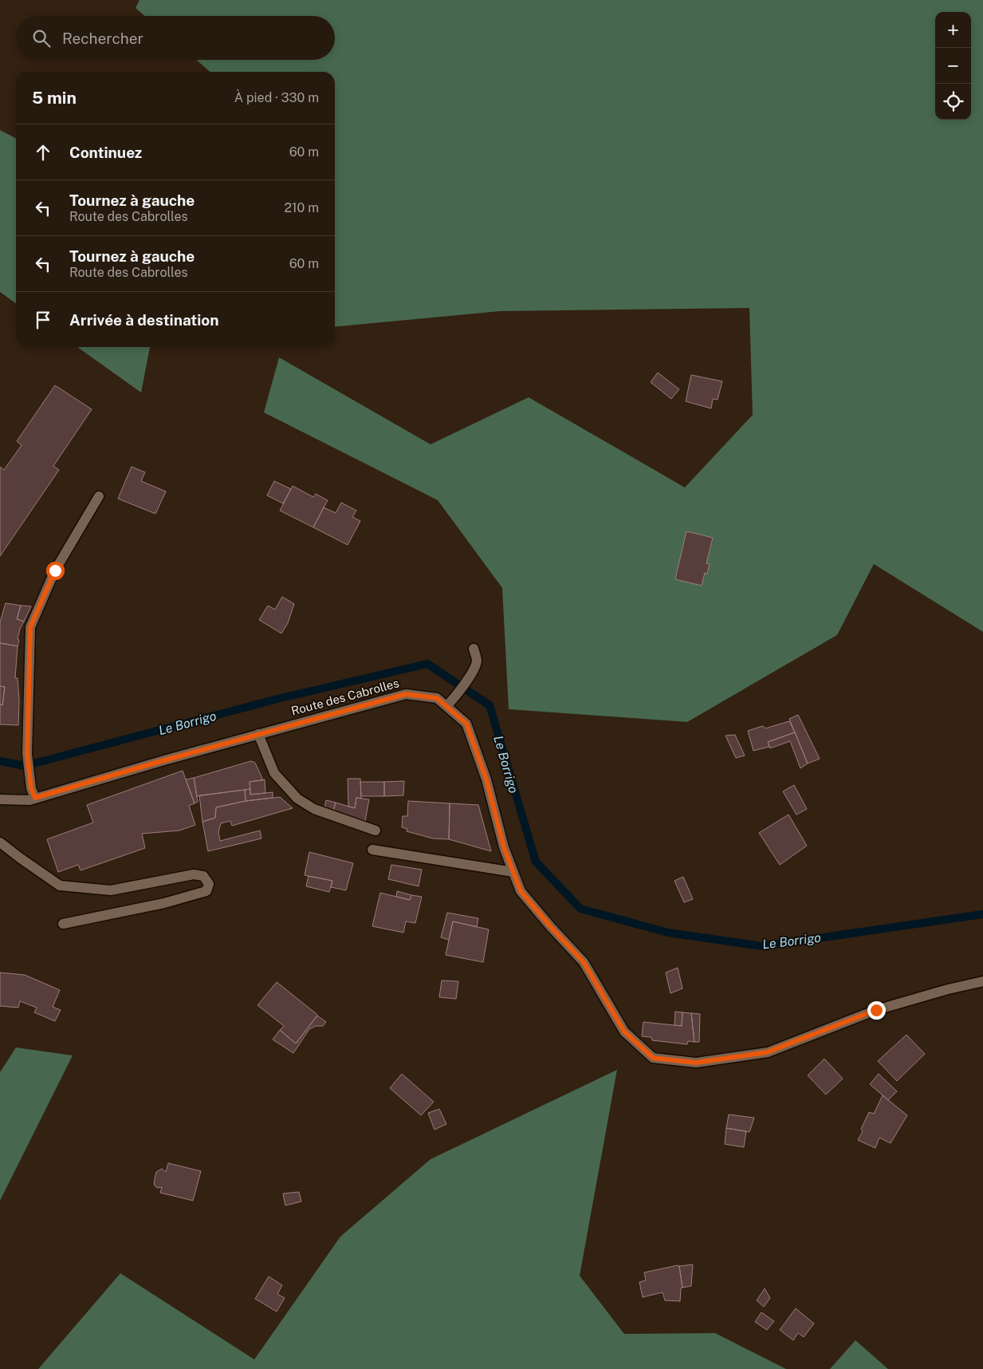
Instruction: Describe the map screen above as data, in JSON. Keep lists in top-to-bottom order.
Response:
{
  "streets": {
    "street": ["Route des Cabrolles"]
  },
  "water": ["Le Borrigo"],
  "page": {
    "map_buttons": ["+", "−"],
    "search": "Rechercher",
    "heading": ["5 min", "À pied · 330 m"],
    "list": [
      ["Continuez", "60 m"],
      ["Tournez à gauche", "Route des Cabrolles", "210 m"],
      ["Tournez à gauche", "Route des Cabrolles", "60 m"],
      "Arrivée à destination"
    ]
  }
}
